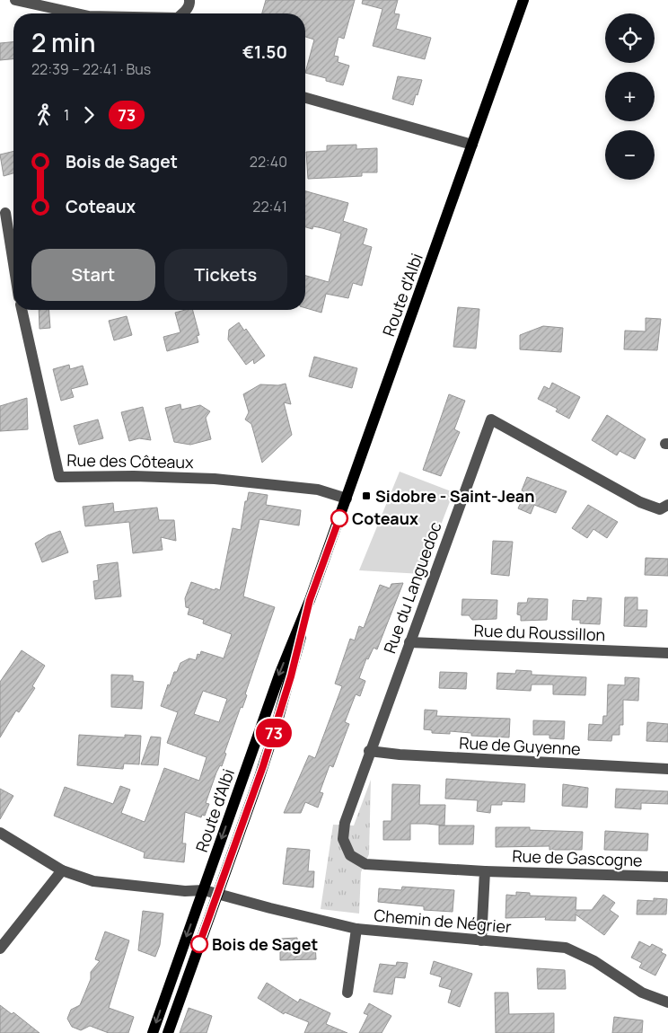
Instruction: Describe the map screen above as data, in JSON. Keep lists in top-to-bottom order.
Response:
{
  "streets": {
    "main road": ["Route d'Albi"],
    "street": [
      "Rue des Côteaux",
      "Rue du Languedoc",
      "Rue du Roussillon",
      "Rue de Guyenne",
      "Rue de Gascogne",
      "Chemin de Négrier"
    ]
  },
  "crossings": [
    ["Route d'Albi", "Rue des Côteaux"],
    ["Route d'Albi", "Chemin de Négrier"],
    ["Rue du Languedoc", "Rue du Roussillon"],
    ["Rue du Languedoc", "Rue de Guyenne"],
    ["Rue du Languedoc", "Rue de Gascogne"]
  ],
  "places": {
    "transit": ["Sidobre - Saint-Jean"],
    "other": ["Coteaux", "Bois de Saget"]
  },
  "lines": ["bus line 73"],
  "page": {
    "on_map": "73",
    "map_buttons": ["+", "−"],
    "heading": ["2 min", "22:39 – 22:41 · Bus", "€1.50"],
    "legs": ["1", "73"],
    "list": [
      {
        "name": "Bois de Saget",
        "value": "22:40"
      },
      {
        "name": "Coteaux",
        "value": "22:41"
      }
    ],
    "buttons": ["Start", "Tickets"]
  }
}
